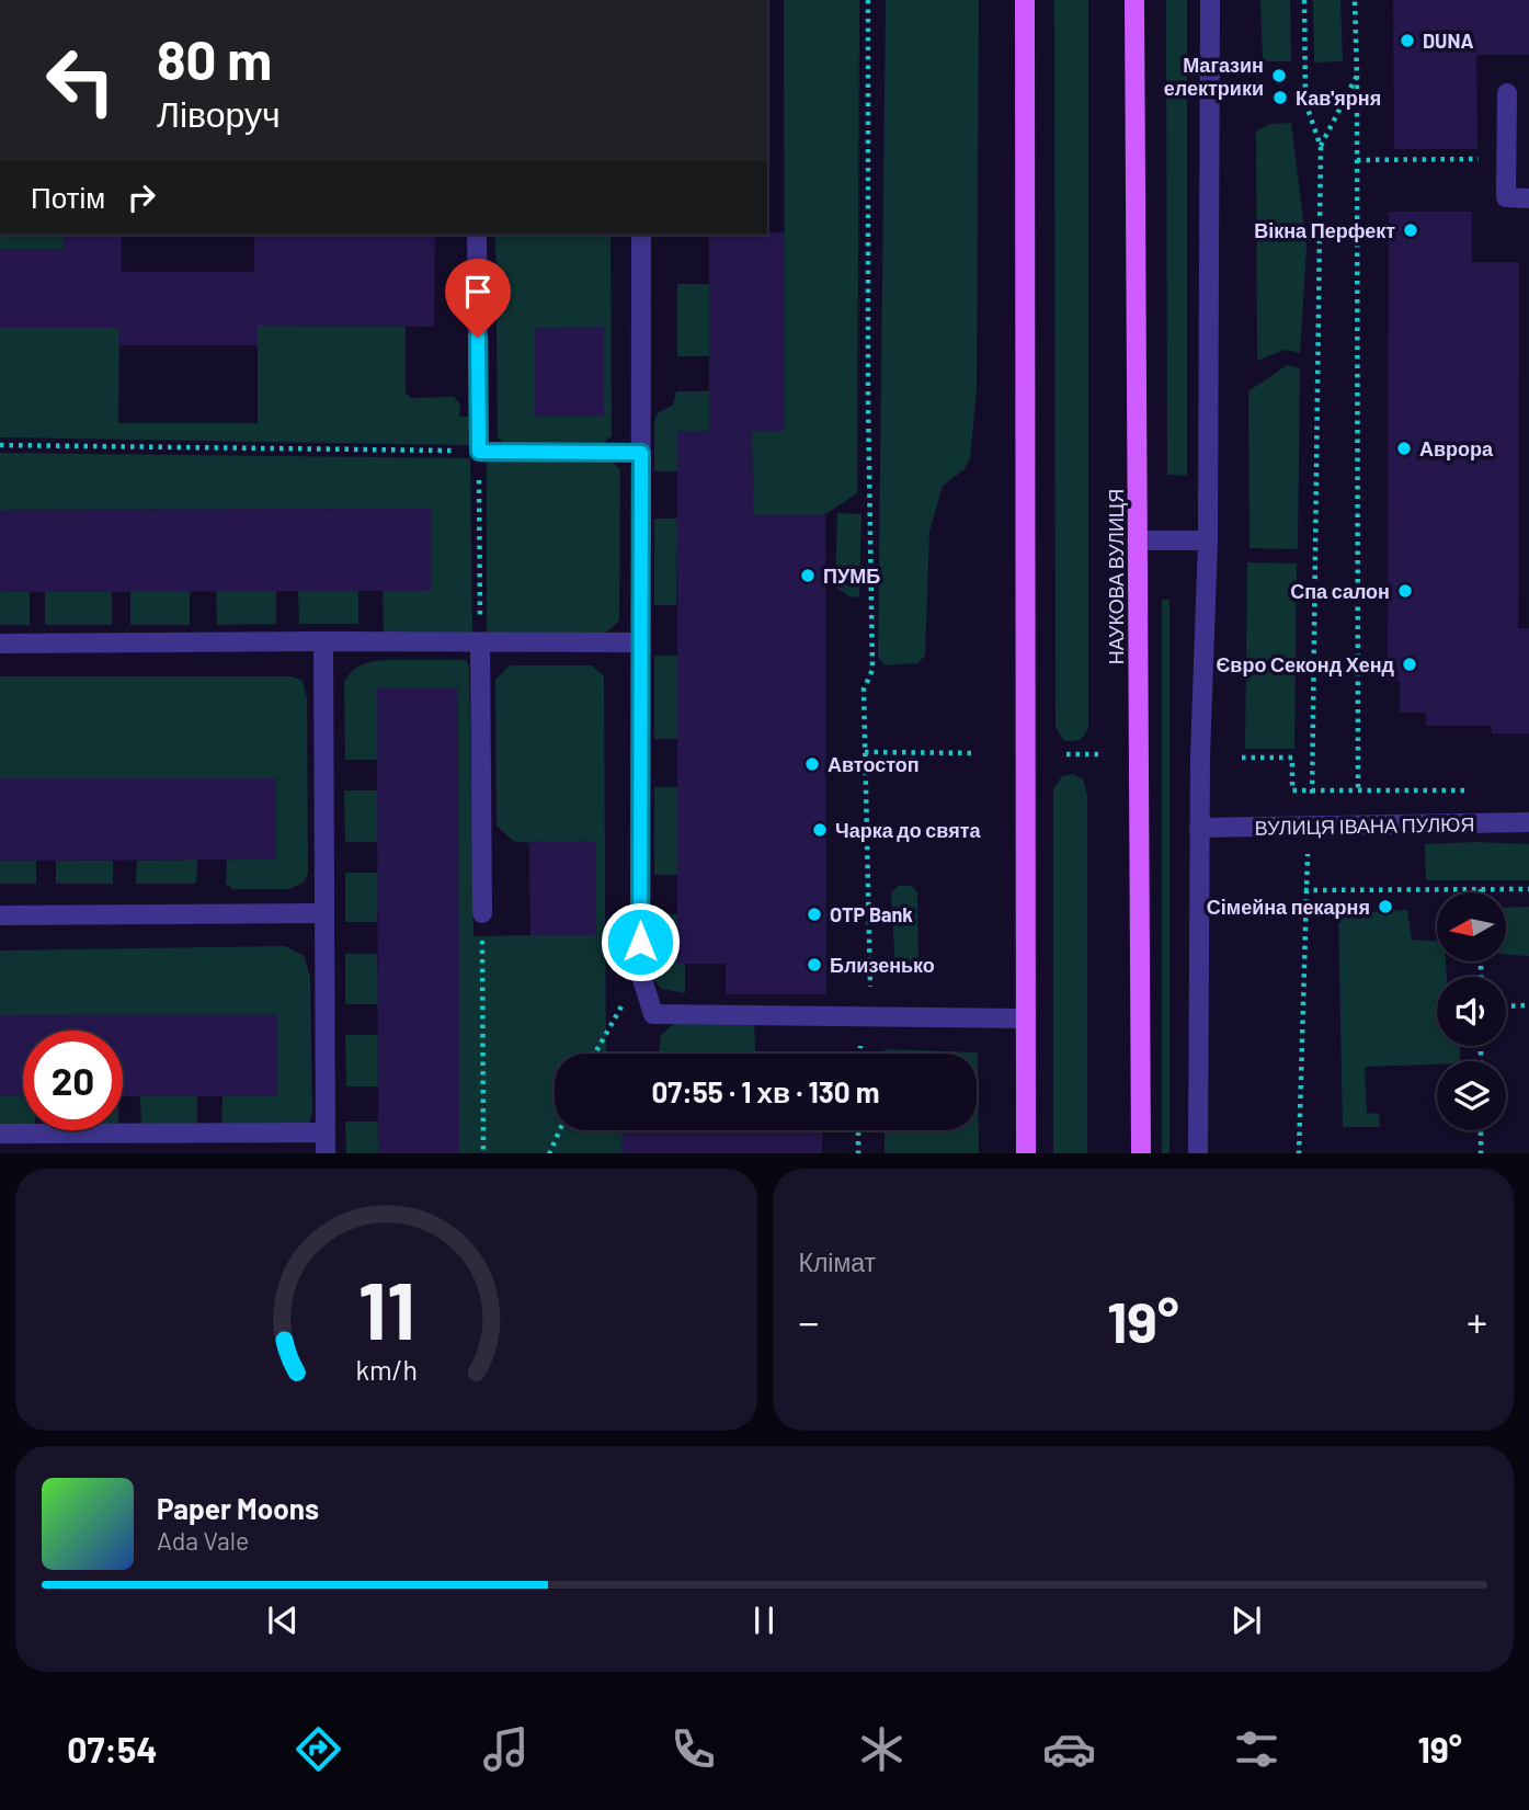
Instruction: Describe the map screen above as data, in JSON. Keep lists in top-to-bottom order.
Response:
{
  "streets": {
    "main road": ["НАУКОВА ВУЛИЦЯ"],
    "street": ["ВУЛИЦЯ ІВАНА ПУЛЮЯ"]
  },
  "places": [
    "DUNA",
    "Магазин електрики",
    "Кав'ярня",
    "Вікна Перфект",
    "Аврора",
    "ПУМБ",
    "Спа салон",
    "Євро Секонд Хенд",
    "Автостоп",
    "Чарка до свята",
    "Сімейна пекарня",
    "OTP Bank",
    "Близенько"
  ],
  "north": "left",
  "page": {
    "turn": ["80 m", "Ліворуч"],
    "then": "Потім",
    "limit": "20",
    "trip": "07:55 · 1 хв · 130 m",
    "tile": "Клімат",
    "heat": ["−", "19°", "+"],
    "song": ["Paper Moons", "Ada Vale"],
    "tabs": ["07:54", "19°"],
    "gauge": ["11", "km/h"]
  }
}
